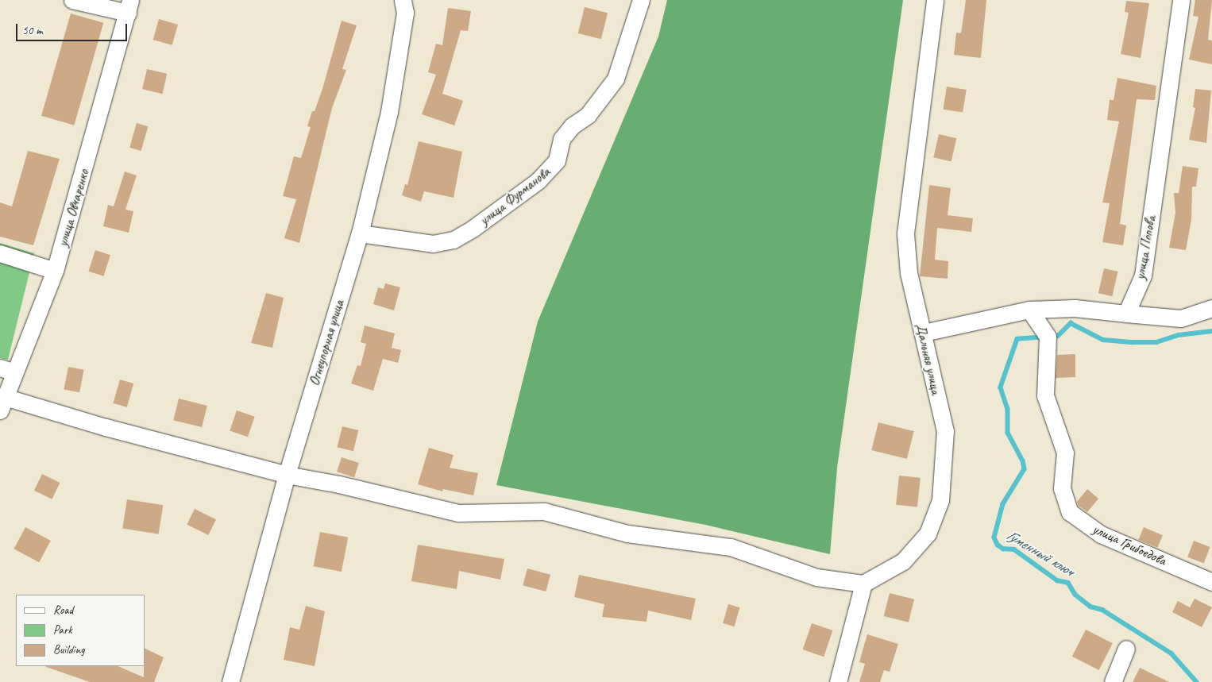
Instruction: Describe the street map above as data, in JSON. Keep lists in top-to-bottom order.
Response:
{
  "streets": {
    "street": [
      "улица Фурманова",
      "улица Овчаренко",
      "улица Попова",
      "Огнеупорная улица",
      "Дальняя улица",
      "улица Грибоедова"
    ]
  },
  "crossings": [
    ["улица Фурманова", "Огнеупорная улица"]
  ],
  "water": ["Гуменный ключ"],
  "legend": ["Road", "Park", "Building"],
  "scale_bar": "50 m"
}
